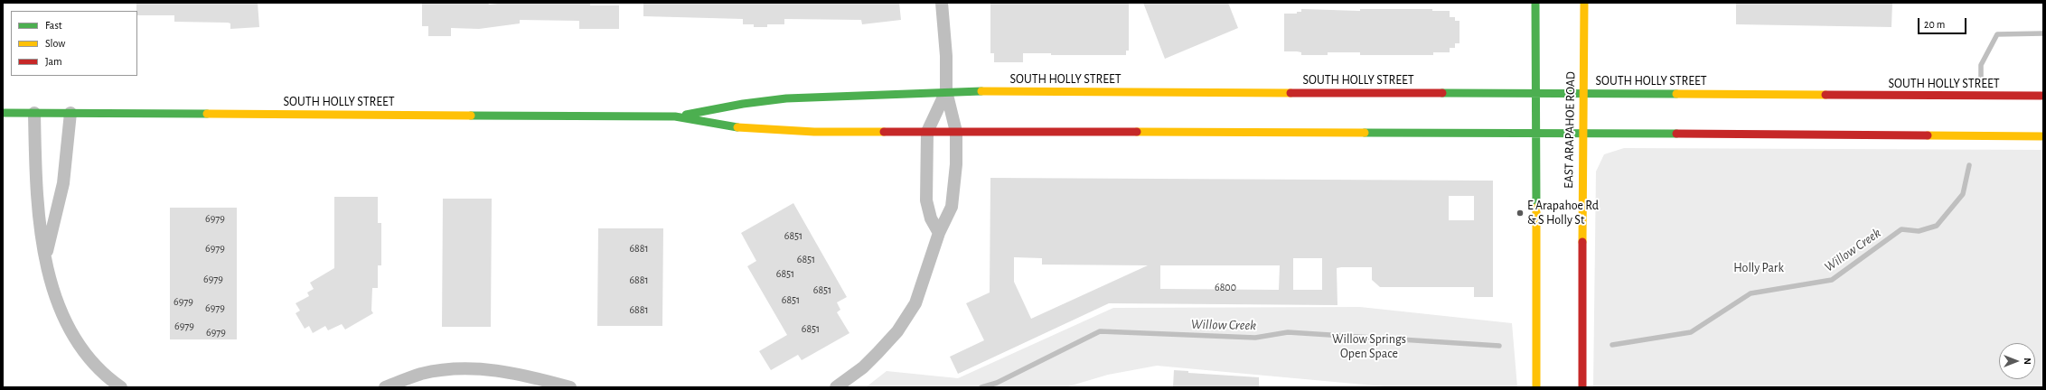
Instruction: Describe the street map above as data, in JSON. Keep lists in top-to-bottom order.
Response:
{
  "streets": {
    "main road": ["SOUTH HOLLY STREET", "EAST ARAPAHOE ROAD"]
  },
  "crossings": [
    ["SOUTH HOLLY STREET", "EAST ARAPAHOE ROAD"]
  ],
  "water": ["Willow Creek"],
  "parks": ["Holly Park", "Willow Springs Open Space"],
  "places": ["E Arapahoe Rd & S Holly St"],
  "house_numbers": [
    "6979",
    "6851",
    "6979",
    "6881",
    "6851",
    "6851",
    "6979",
    "6881",
    "6800",
    "6851",
    "6851",
    "6979",
    "6979",
    "6881",
    "6979",
    "6851",
    "6979"
  ],
  "legend": ["Fast", "Slow", "Jam"],
  "scale_bar": "20 m",
  "north": "right"
}
